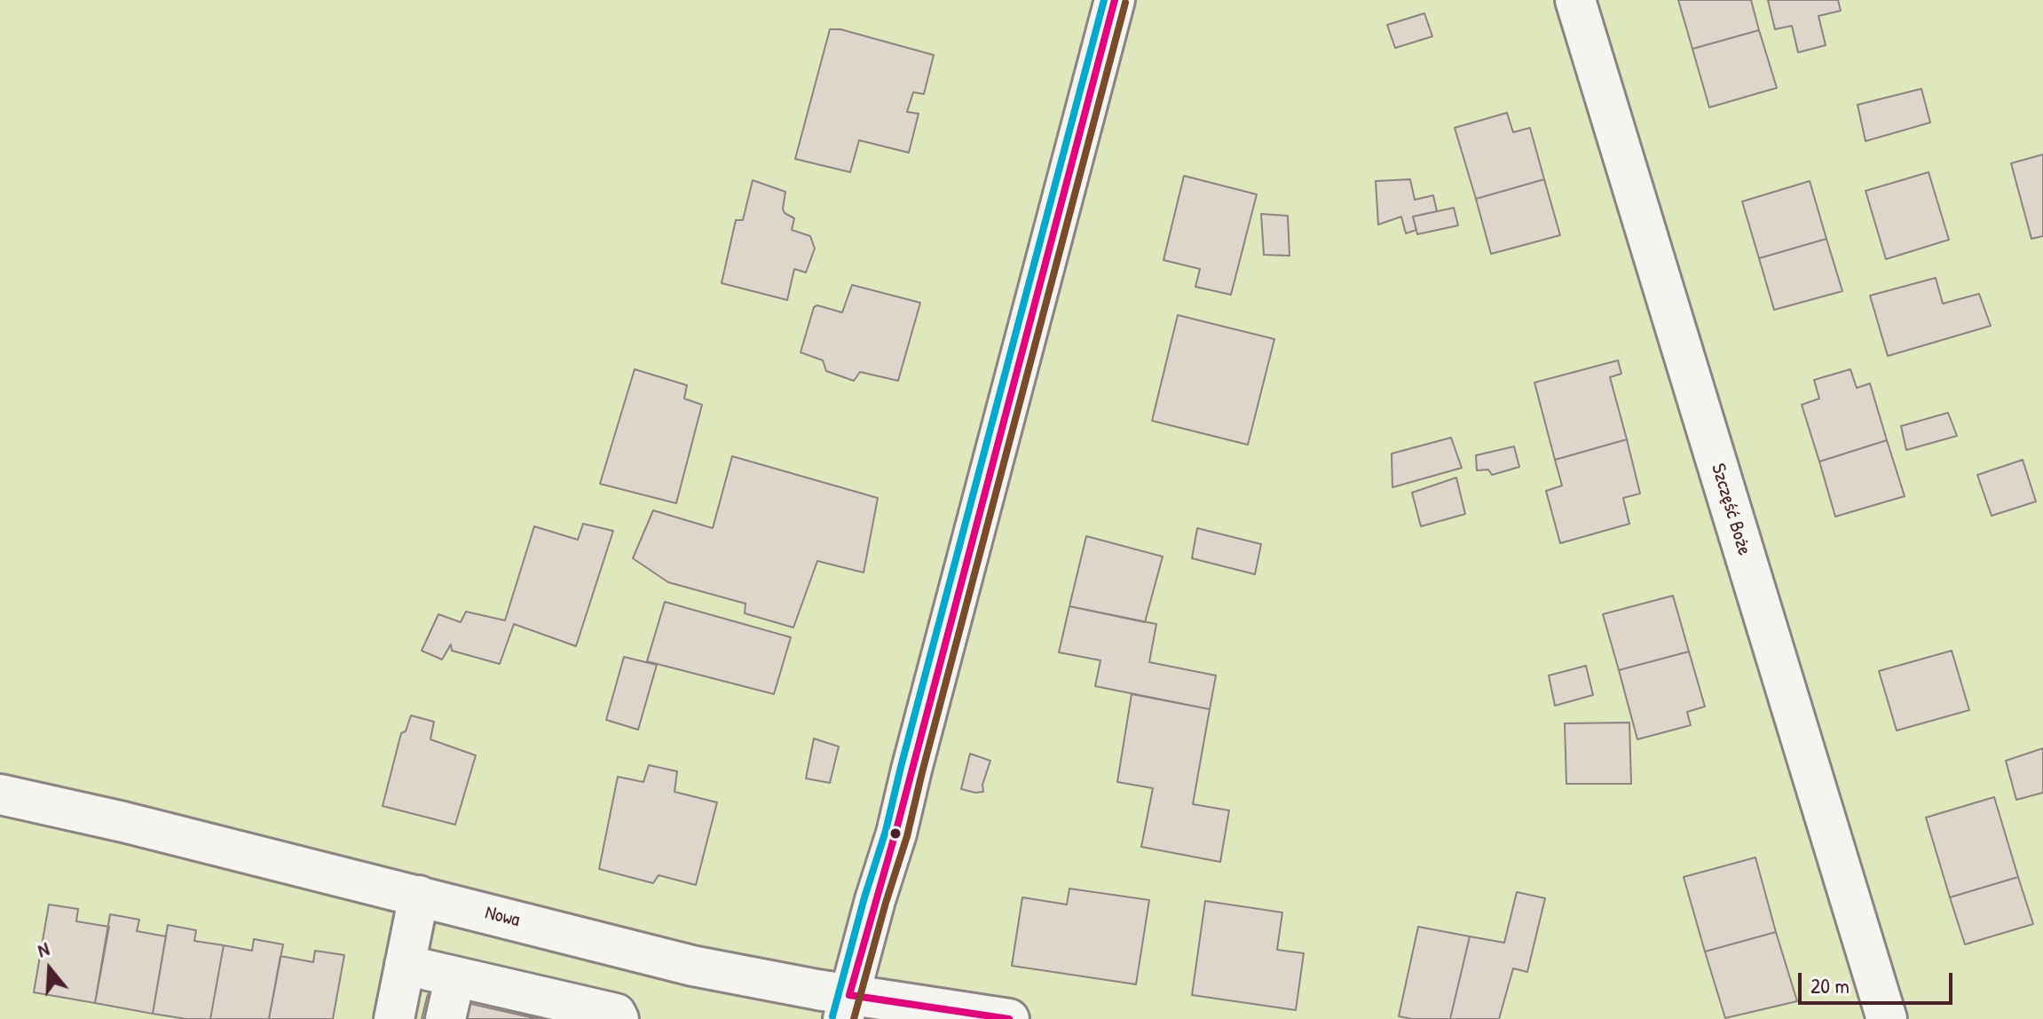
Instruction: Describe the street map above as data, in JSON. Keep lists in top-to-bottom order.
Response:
{
  "streets": {
    "street": ["Szczęść Boże", "Nowa"]
  },
  "scale_bar": "20 m",
  "north": "top"
}
